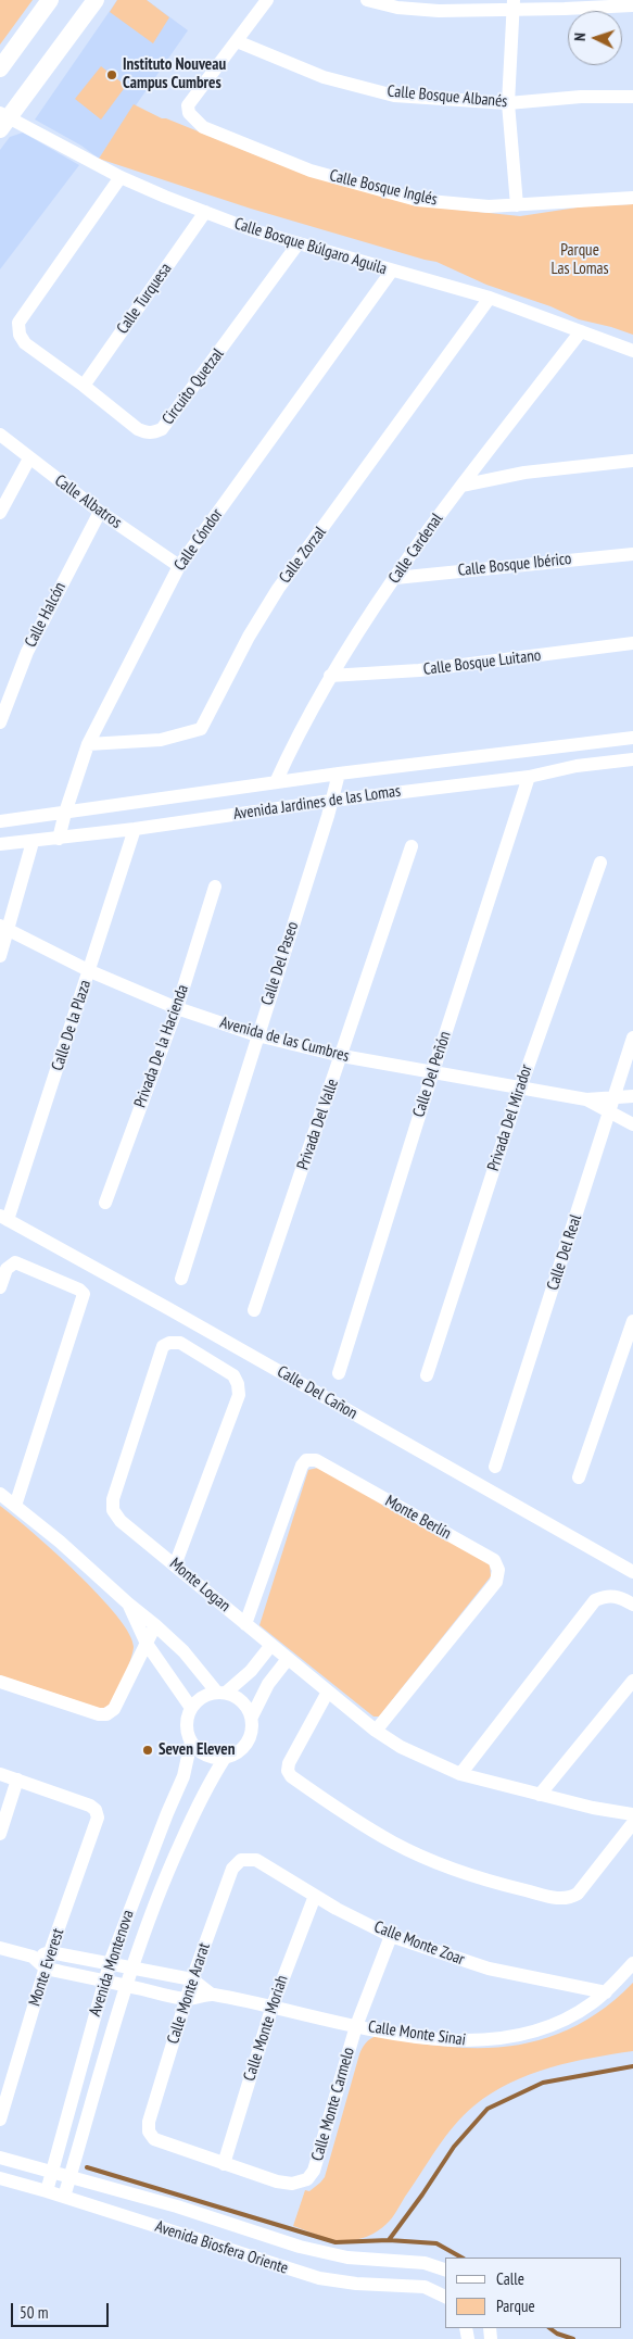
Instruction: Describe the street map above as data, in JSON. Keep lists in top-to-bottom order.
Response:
{
  "streets": {
    "street": [
      "Calle Bosque Albanés",
      "Calle Bosque Inglés",
      "Calle Bosque Búlgaro Aguila",
      "Calle Turquesa",
      "Circuito Quetzal",
      "Calle Albatros",
      "Calle Cóndor",
      "Calle Cardenal",
      "Calle Zorzal",
      "Calle Bosque Ibérico",
      "Calle Halcón",
      "Calle Bosque Luitano",
      "Avenida Jardines de las Lomas",
      "Calle Del Paseo",
      "Calle De la Plaza",
      "Avenida de las Cumbres",
      "Privada De la Hacienda",
      "Calle Del Peñón",
      "Privada Del Mirador",
      "Privada Del Valle",
      "Calle Del Real",
      "Calle Del Cañon",
      "Monte Berlín",
      "Monte Logan",
      "Calle Monte Zoar",
      "Avenida Montenova",
      "Monte Everest",
      "Calle Monte Ararat",
      "Calle Monte Moriah",
      "Calle Monte Sinai",
      "Calle Monte Carmelo",
      "Avenida Biosfera Oriente"
    ]
  },
  "crossings": [
    ["Calle Bosque Albanés", "Calle Bosque Inglés"],
    ["Calle Bosque Búlgaro Aguila", "Calle Turquesa"],
    ["Calle Bosque Búlgaro Aguila", "Circuito Quetzal"],
    ["Calle Bosque Búlgaro Aguila", "Calle Cóndor"],
    ["Calle Bosque Búlgaro Aguila", "Calle Cardenal"],
    ["Calle Bosque Búlgaro Aguila", "Calle Zorzal"],
    ["Calle Turquesa", "Circuito Quetzal"],
    ["Calle Albatros", "Calle Cóndor"],
    ["Calle Albatros", "Calle Halcón"],
    ["Calle Cóndor", "Calle Zorzal"],
    ["Calle Cóndor", "Avenida Jardines de las Lomas"],
    ["Calle Cardenal", "Calle Bosque Ibérico"],
    ["Calle Cardenal", "Calle Bosque Luitano"],
    ["Calle Cardenal", "Avenida Jardines de las Lomas"],
    ["Avenida Jardines de las Lomas", "Calle Del Paseo"],
    ["Avenida Jardines de las Lomas", "Calle De la Plaza"],
    ["Avenida Jardines de las Lomas", "Calle Del Peñón"],
    ["Calle Del Paseo", "Avenida de las Cumbres"],
    ["Calle De la Plaza", "Avenida de las Cumbres"],
    ["Calle De la Plaza", "Calle Del Cañon"],
    ["Avenida de las Cumbres", "Privada De la Hacienda"],
    ["Avenida de las Cumbres", "Calle Del Peñón"],
    ["Avenida de las Cumbres", "Privada Del Mirador"],
    ["Avenida de las Cumbres", "Privada Del Valle"],
    ["Avenida de las Cumbres", "Calle Del Real"],
    ["Monte Berlín", "Monte Logan"],
    ["Calle Monte Zoar", "Calle Monte Ararat"],
    ["Calle Monte Zoar", "Calle Monte Moriah"],
    ["Calle Monte Zoar", "Calle Monte Sinai"],
    ["Calle Monte Zoar", "Calle Monte Carmelo"],
    ["Avenida Montenova", "Avenida Biosfera Oriente"],
    ["Calle Monte Ararat", "Calle Monte Moriah"],
    ["Calle Monte Ararat", "Calle Monte Carmelo"],
    ["Calle Monte Moriah", "Calle Monte Sinai"],
    ["Calle Monte Moriah", "Calle Monte Carmelo"],
    ["Calle Monte Sinai", "Calle Monte Carmelo"]
  ],
  "parks": ["Parque Las Lomas"],
  "places": ["Instituto Nouveau Campus Cumbres", "Seven Eleven"],
  "legend": ["Calle", "Parque"],
  "scale_bar": "50 m",
  "north": "left"
}
